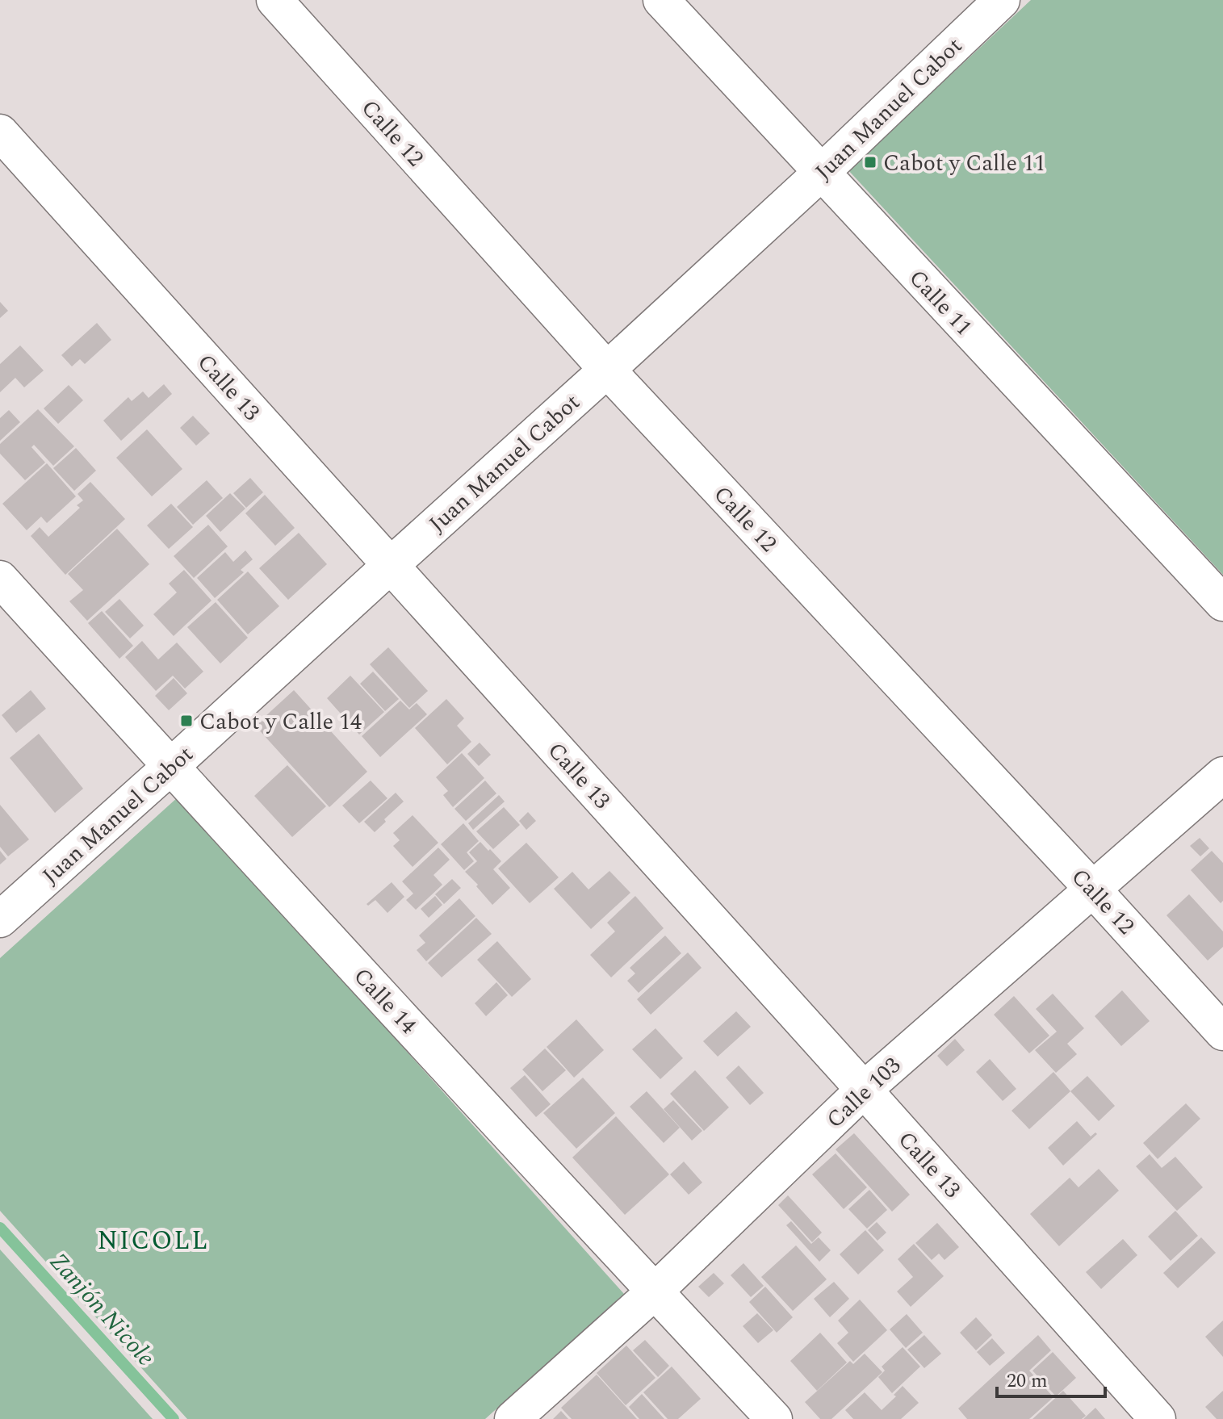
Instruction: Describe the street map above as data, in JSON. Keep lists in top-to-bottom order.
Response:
{
  "streets": {
    "street": [
      "Juan Manuel Cabot",
      "Calle 12",
      "Calle 11",
      "Calle 13",
      "Calle 14",
      "Calle 103"
    ]
  },
  "crossings": [
    ["Juan Manuel Cabot", "Calle 12"],
    ["Juan Manuel Cabot", "Calle 11"],
    ["Juan Manuel Cabot", "Calle 13"],
    ["Juan Manuel Cabot", "Calle 14"],
    ["Calle 12", "Calle 103"],
    ["Calle 13", "Calle 103"],
    ["Calle 14", "Calle 103"]
  ],
  "districts": ["NICOLL"],
  "water": ["Zanjón Nicole"],
  "places": {
    "transit": ["Cabot y Calle 11", "Cabot y Calle 14"]
  },
  "scale_bar": "20 m"
}
